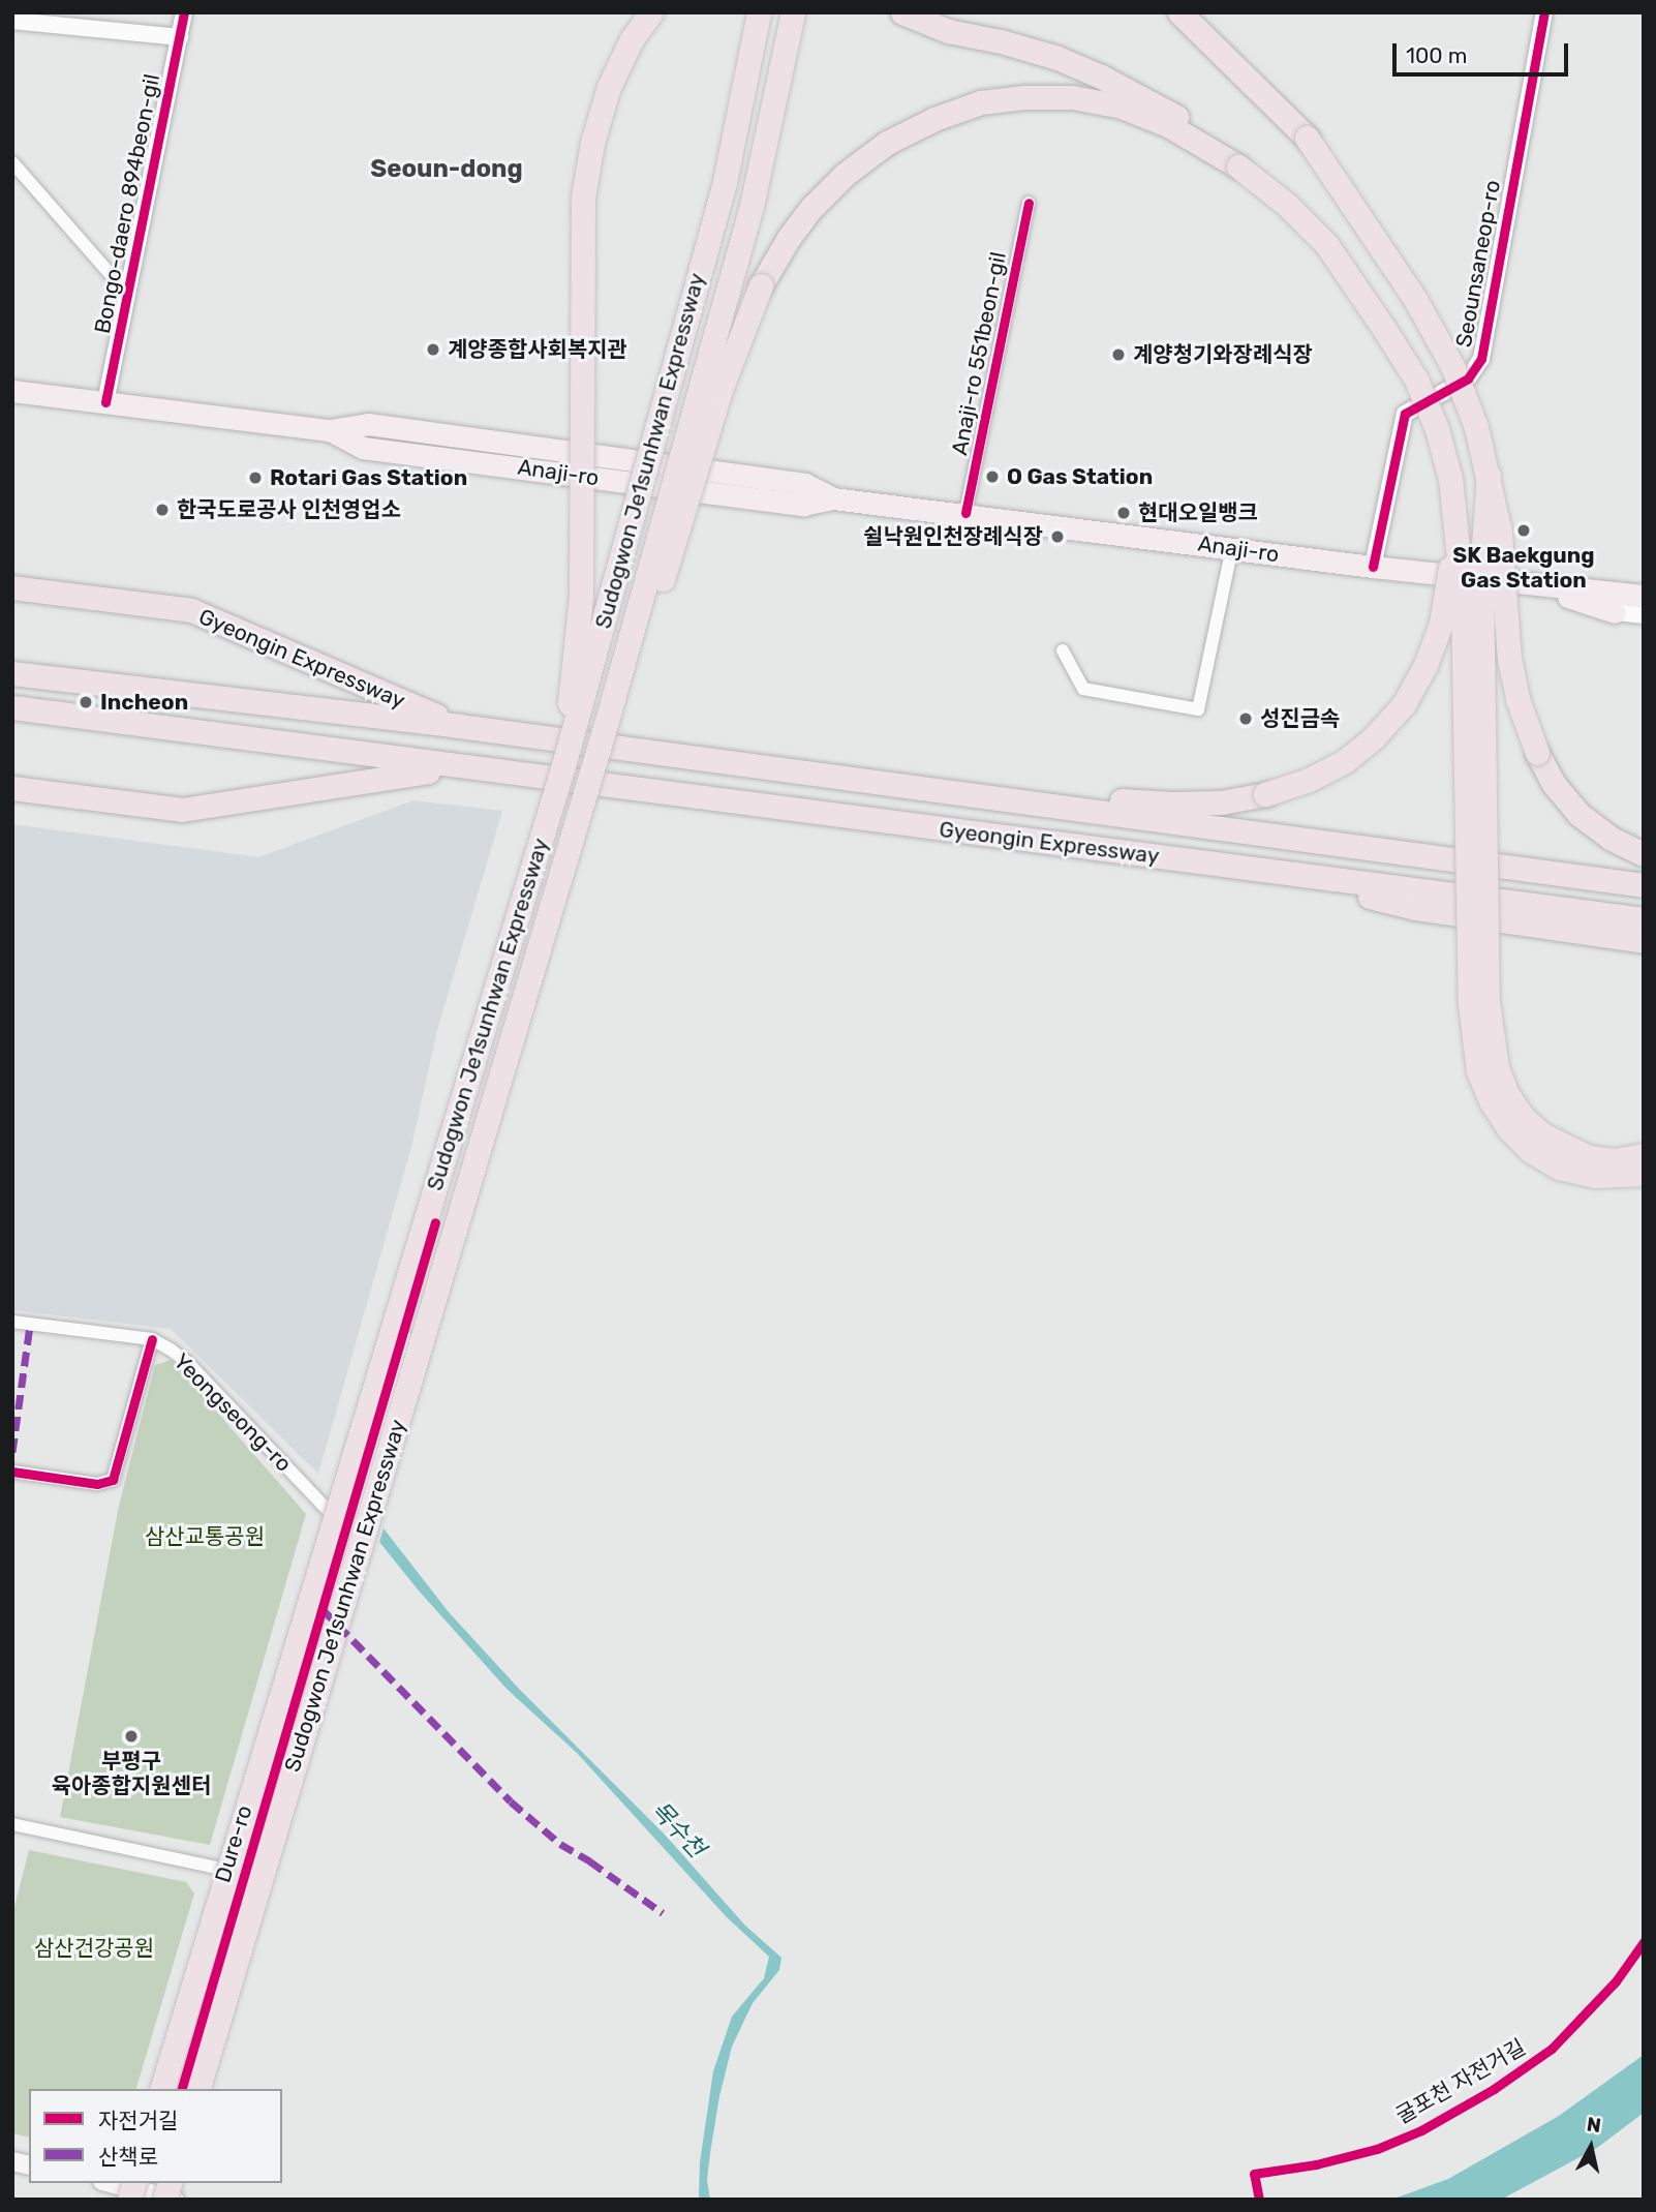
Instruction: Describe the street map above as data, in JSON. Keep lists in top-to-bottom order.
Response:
{
  "streets": {
    "highway": ["Sudogwon Je1sunhwan Expressway", "Gyeongin Expressway"],
    "main road": ["Anaji-ro"],
    "street": [
      "Bongo-daero 894beon-gil",
      "Seounsaneop-ro",
      "Anaji-ro 551beon-gil",
      "Yeongseong-ro",
      "Dure-ro"
    ],
    "cycle path": ["굴포천 자전거길"]
  },
  "crossings": [
    ["Bongo-daero 894beon-gil", "Anaji-ro"],
    ["Seounsaneop-ro", "Anaji-ro"],
    ["Anaji-ro 551beon-gil", "Anaji-ro"],
    ["Yeongseong-ro", "Dure-ro"]
  ],
  "districts": ["Seoun-dong"],
  "water": ["목수천"],
  "parks": ["삼산교통공원", "삼산건강공원"],
  "places": [
    "계양종합사회복지관",
    "계양청기와장례식장",
    "O Gas Station",
    "Rotari Gas Station",
    "한국도로공사 인천영업소",
    "현대오일뱅크",
    "SK Baekgung Gas Station",
    "쉴낙원인천장례식장",
    "Incheon",
    "성진금속",
    "부평구 육아종합지원센터"
  ],
  "legend": ["자전거길", "산책로"],
  "scale_bar": "100 m",
  "north": "top"
}
